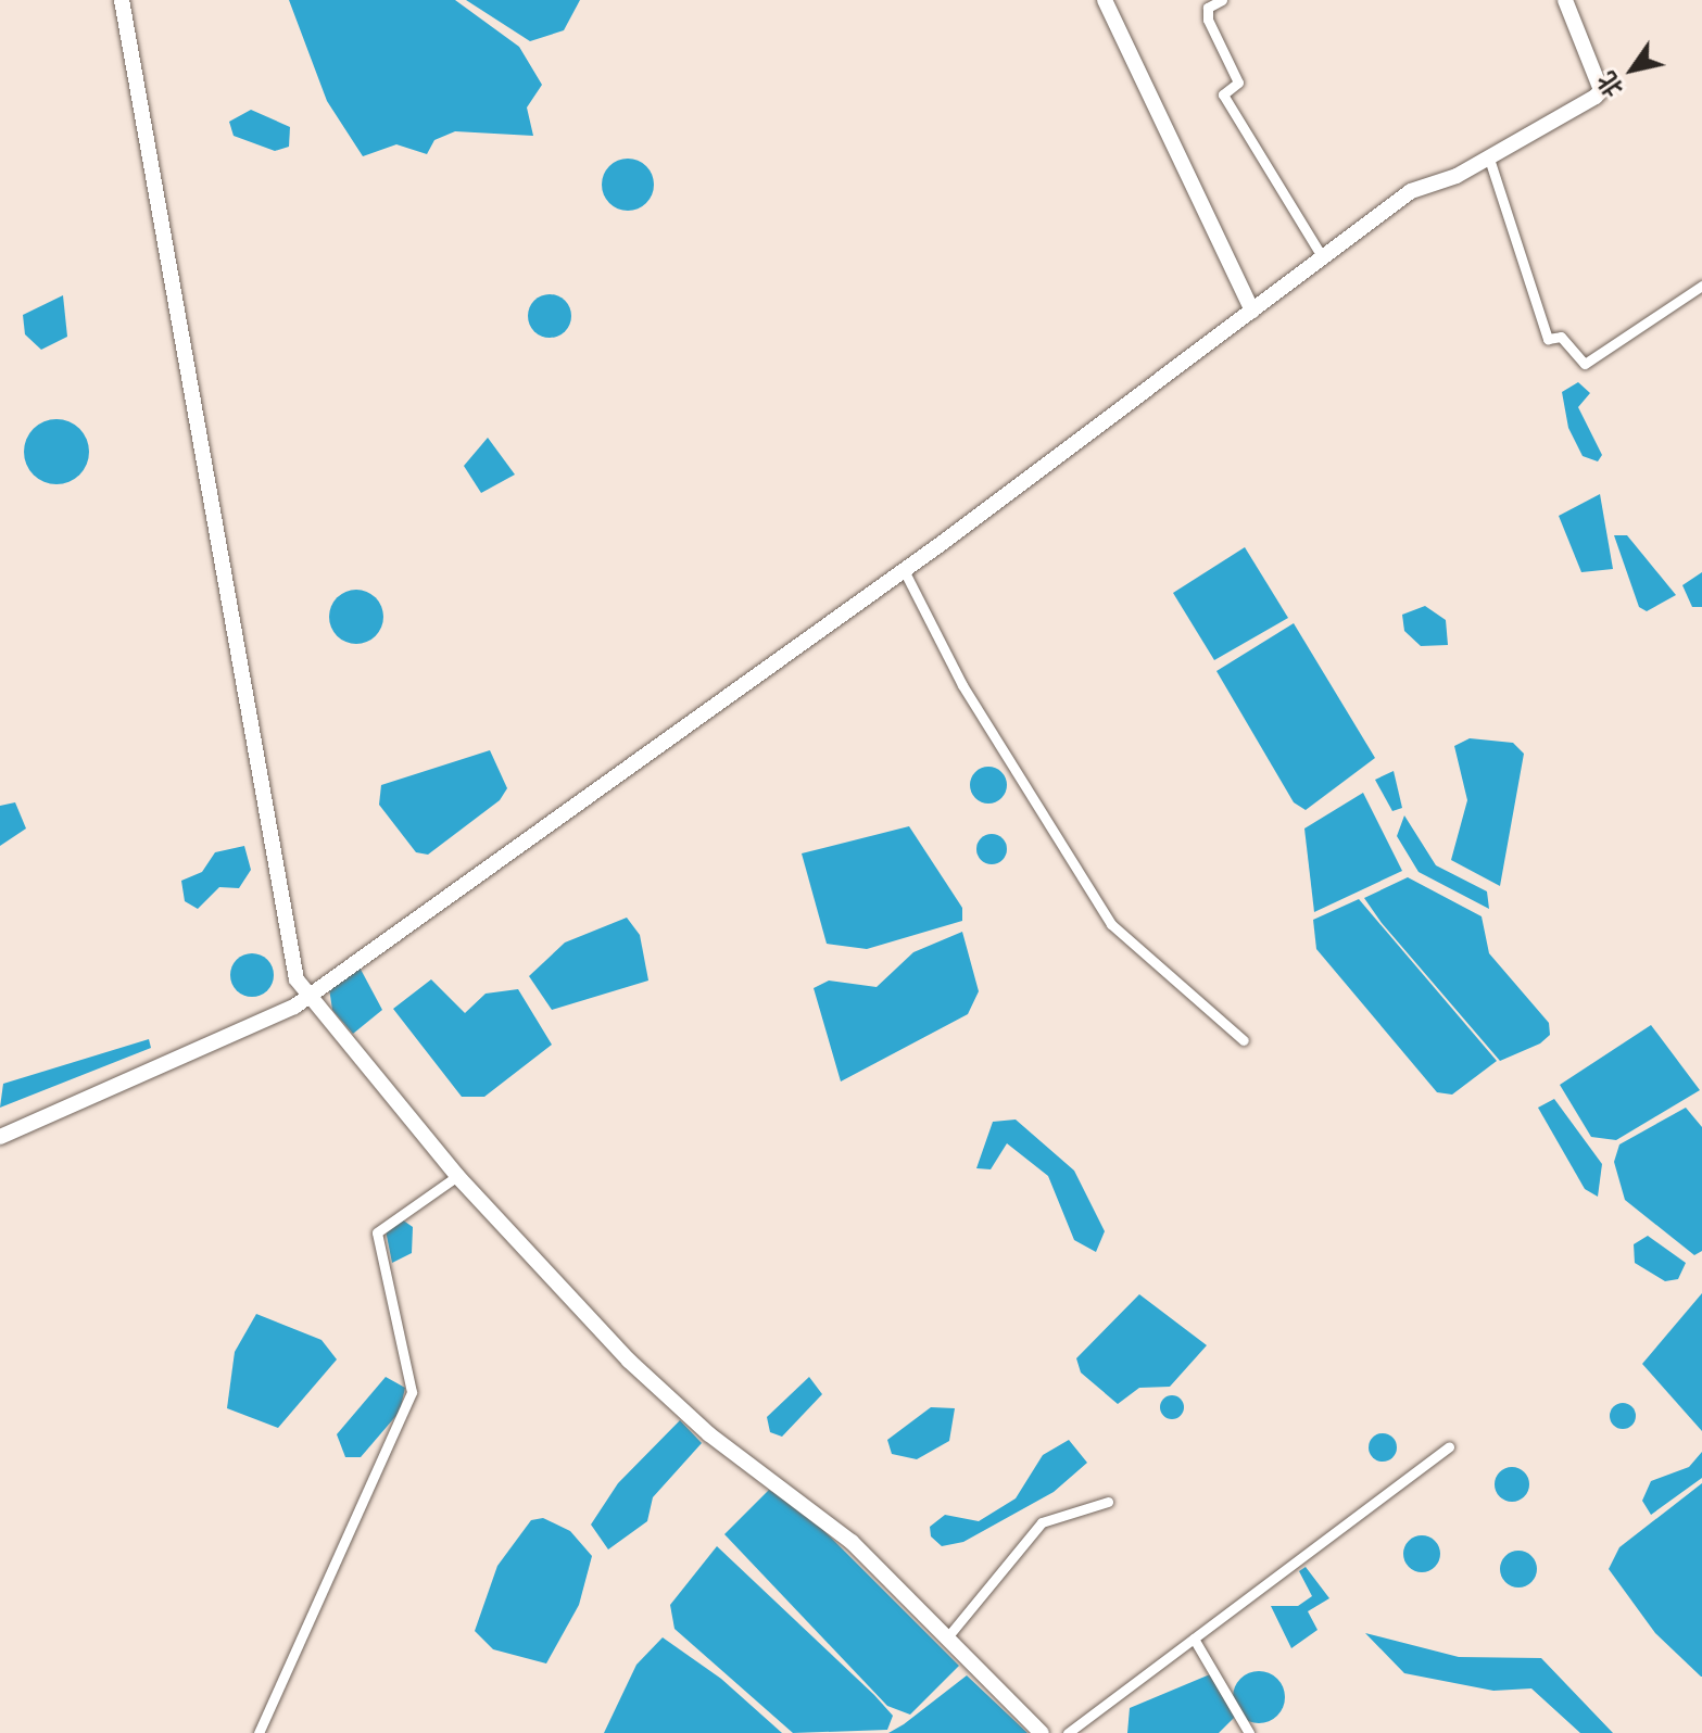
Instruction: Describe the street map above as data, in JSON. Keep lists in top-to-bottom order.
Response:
{
  "north": "bottom left"
}
